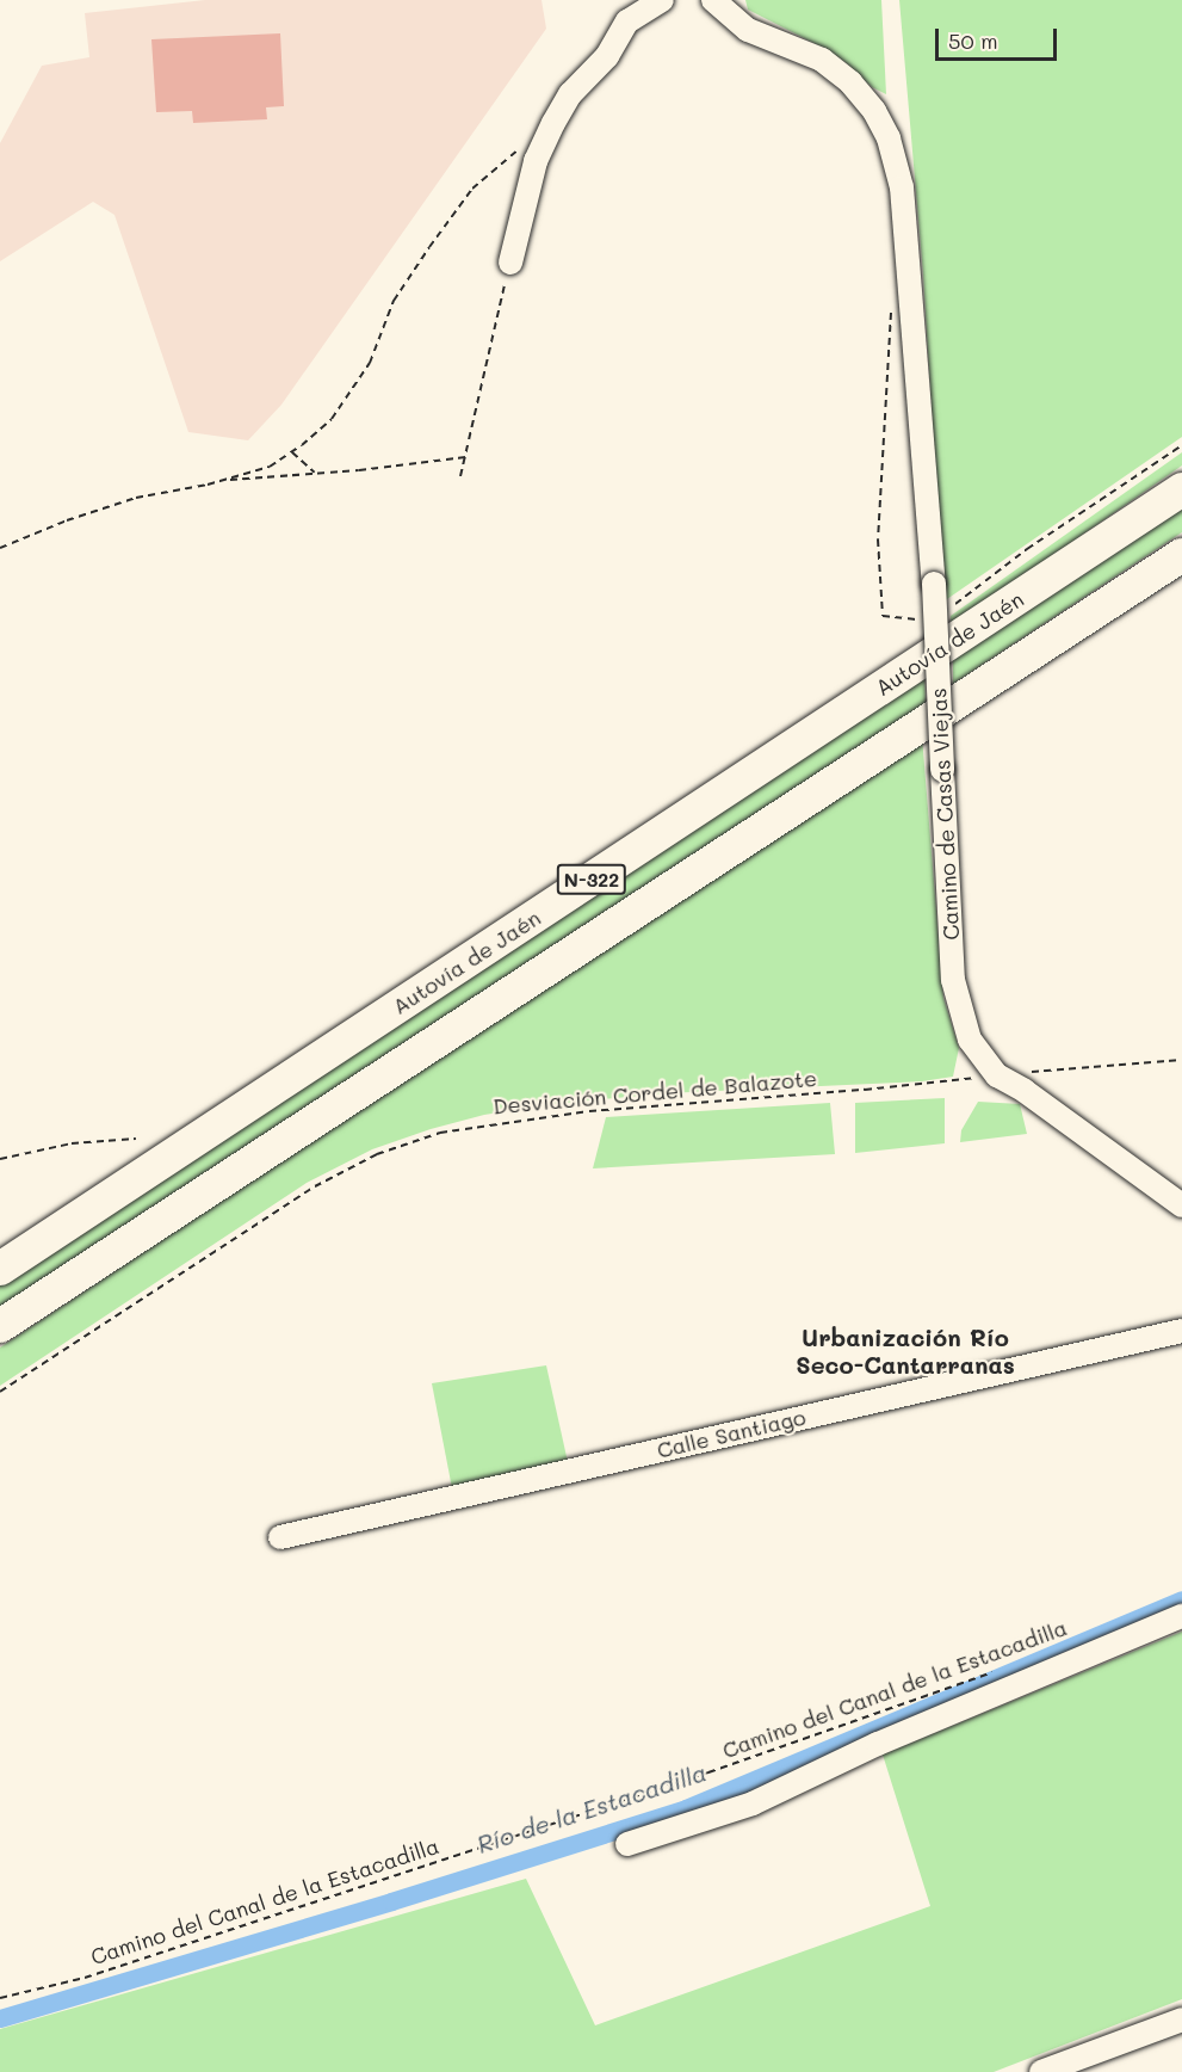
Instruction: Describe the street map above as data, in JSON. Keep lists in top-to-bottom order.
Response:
{
  "streets": {
    "highway": ["Autovía de Jaén", "N-322"],
    "street": ["Camino de Casas Viejas", "Calle Santiago"],
    "path": ["Desviación Cordel de Balazote", "Camino del Canal de la Estacadilla"]
  },
  "crossings": [
    ["Camino de Casas Viejas", "Desviación Cordel de Balazote"]
  ],
  "districts": ["Urbanización Río Seco-Cantarranas"],
  "water": ["Río de la Estacadilla"],
  "scale_bar": "50 m"
}
